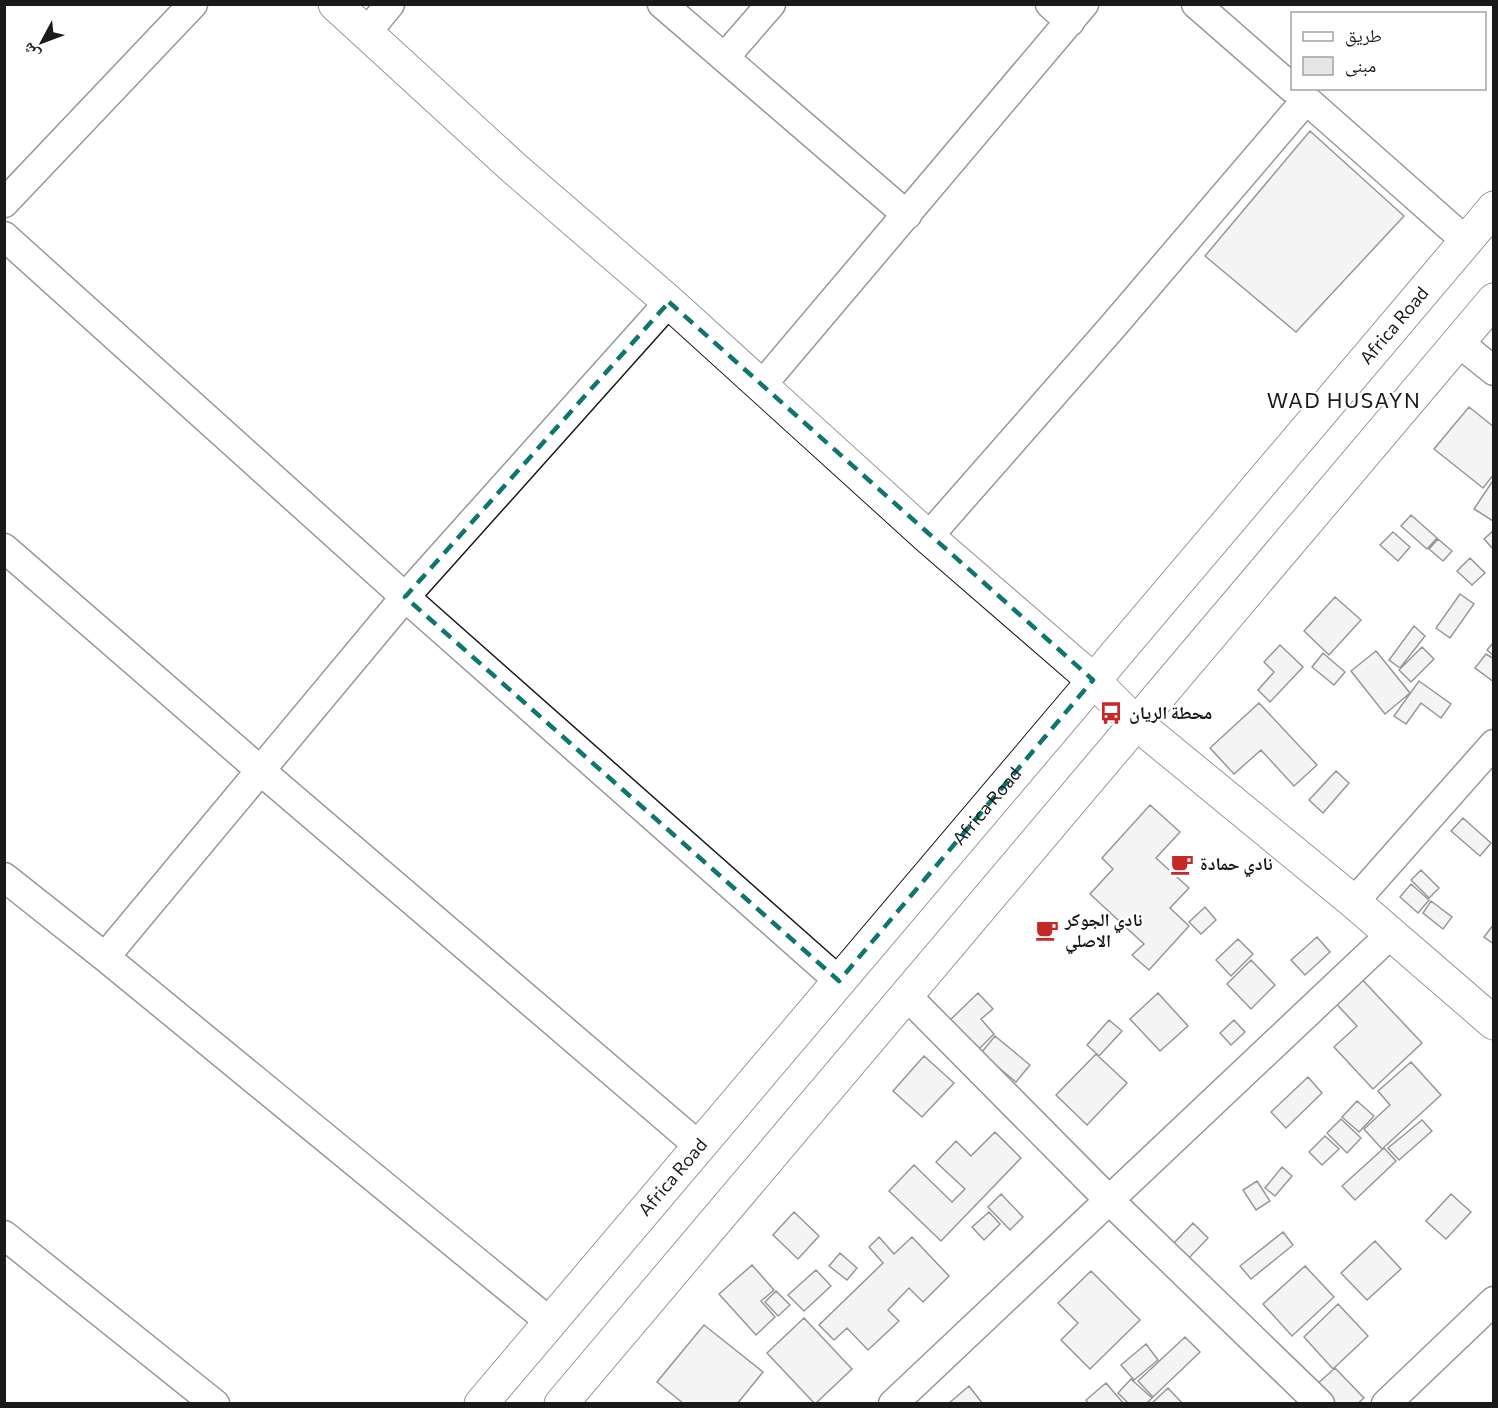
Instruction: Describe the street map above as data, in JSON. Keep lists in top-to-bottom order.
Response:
{
  "streets": {
    "street": ["Africa Road"]
  },
  "districts": ["WAD HUSAYN"],
  "places": {
    "bus stop": ["محطة الريان"],
    "cafe": ["نادي حمادة", "نادي الجوكر الاصلي"]
  },
  "legend": ["طريق", "مبنى"],
  "north": "bottom left"
}
